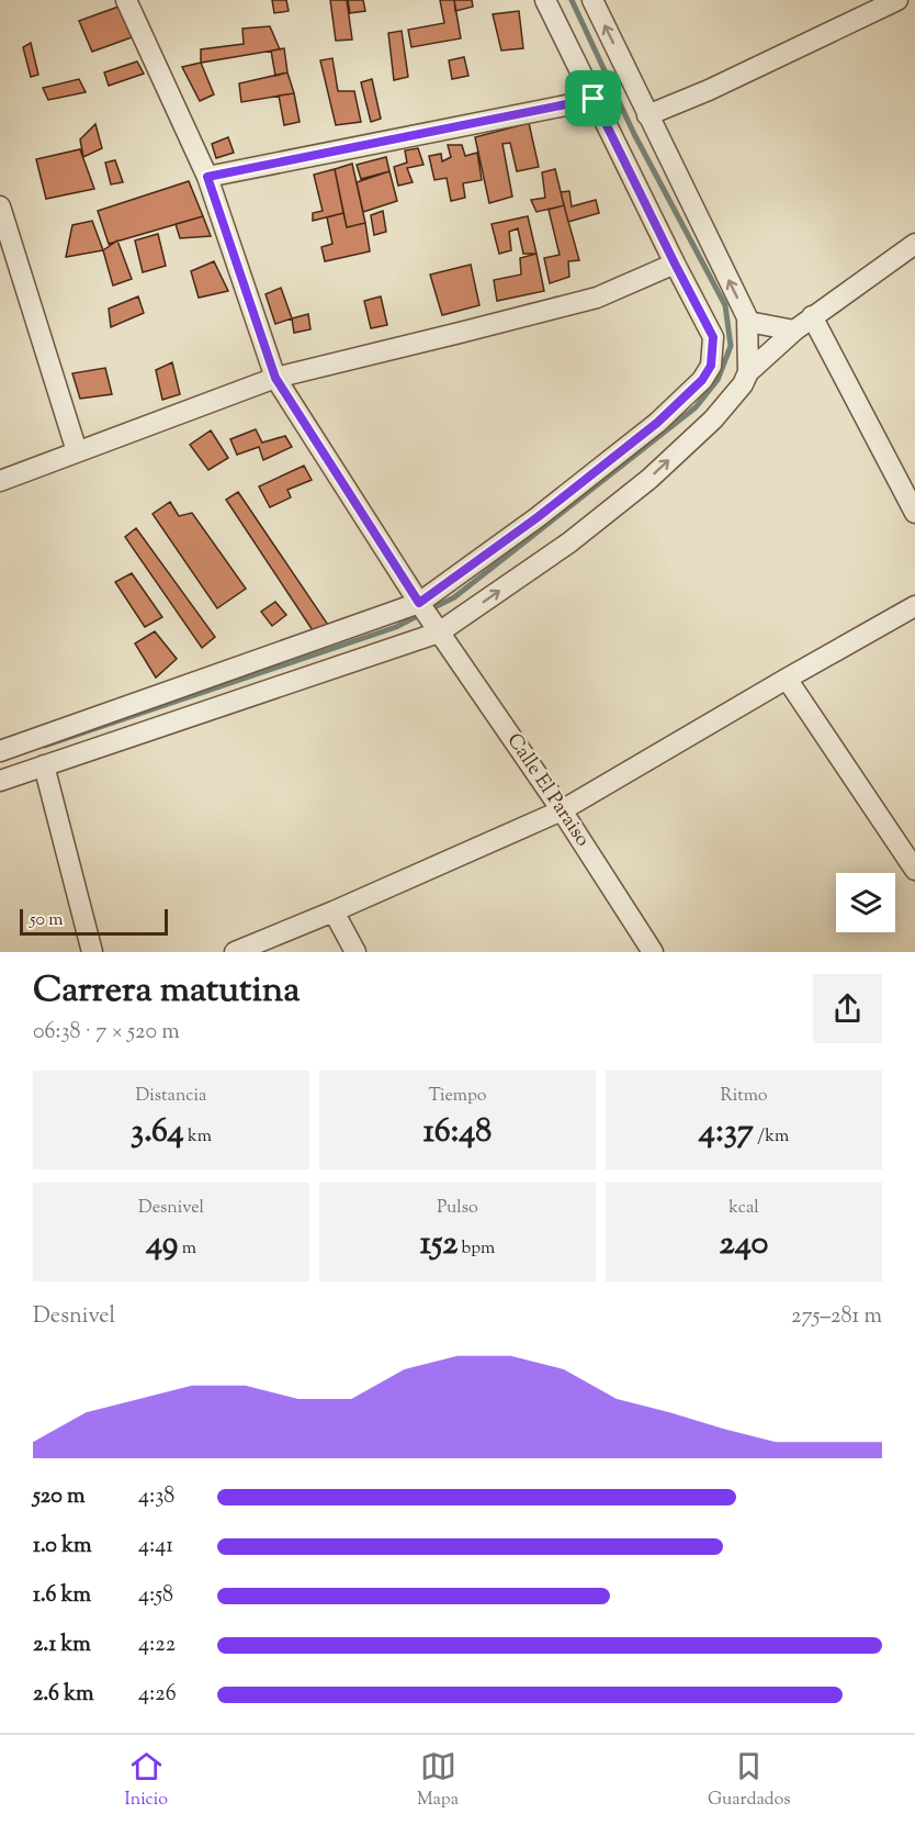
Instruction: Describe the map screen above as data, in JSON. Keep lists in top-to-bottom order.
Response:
{
  "streets": {
    "street": ["Calle El Paraiso"]
  },
  "scale_bar": "50 m",
  "page": {
    "scale": "50 m",
    "heading": ["Carrera matutina", "06:38 · 7 × 520 m"],
    "stats": [
      ["Distancia", "3.64 km"],
      ["Tiempo", "16:48"],
      ["Ritmo", "4:37 /km"],
      ["Desnivel", "49 m"],
      ["Pulso", "152 bpm"],
      ["kcal", "240"]
    ],
    "chart": ["Desnivel", "275–281 m"],
    "list": [
      {
        "name": "520 m",
        "note": "4:38"
      },
      {
        "name": "1.0 km",
        "note": "4:41"
      },
      {
        "name": "1.6 km",
        "note": "4:58"
      },
      {
        "name": "2.1 km",
        "note": "4:22"
      },
      {
        "name": "2.6 km",
        "note": "4:26"
      }
    ],
    "tabs": ["Inicio", "Mapa", "Guardados"]
  }
}
